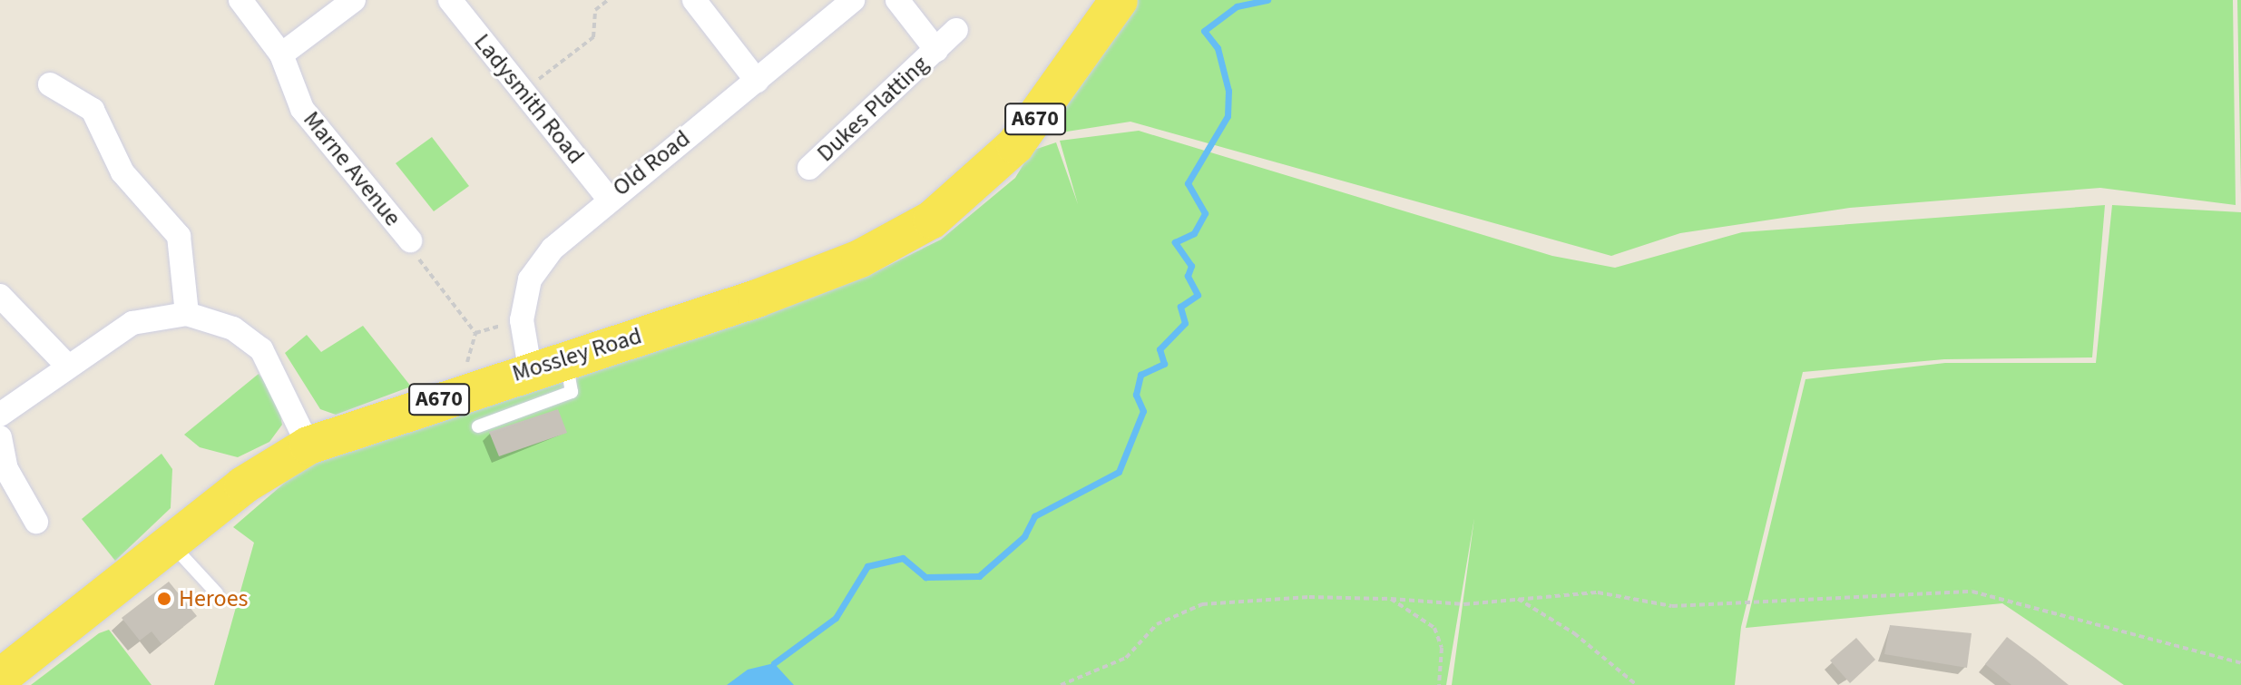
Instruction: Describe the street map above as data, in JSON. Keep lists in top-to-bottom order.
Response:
{
  "streets": {
    "main road": ["A670", "Mossley Road"],
    "street": [
      "Ladysmith Road",
      "Dukes Platting",
      "Old Road",
      "Marne Avenue"
    ]
  },
  "crossings": [
    ["Ladysmith Road", "Old Road"],
    ["Old Road", "Mossley Road"]
  ],
  "places": ["Heroes"]
}
